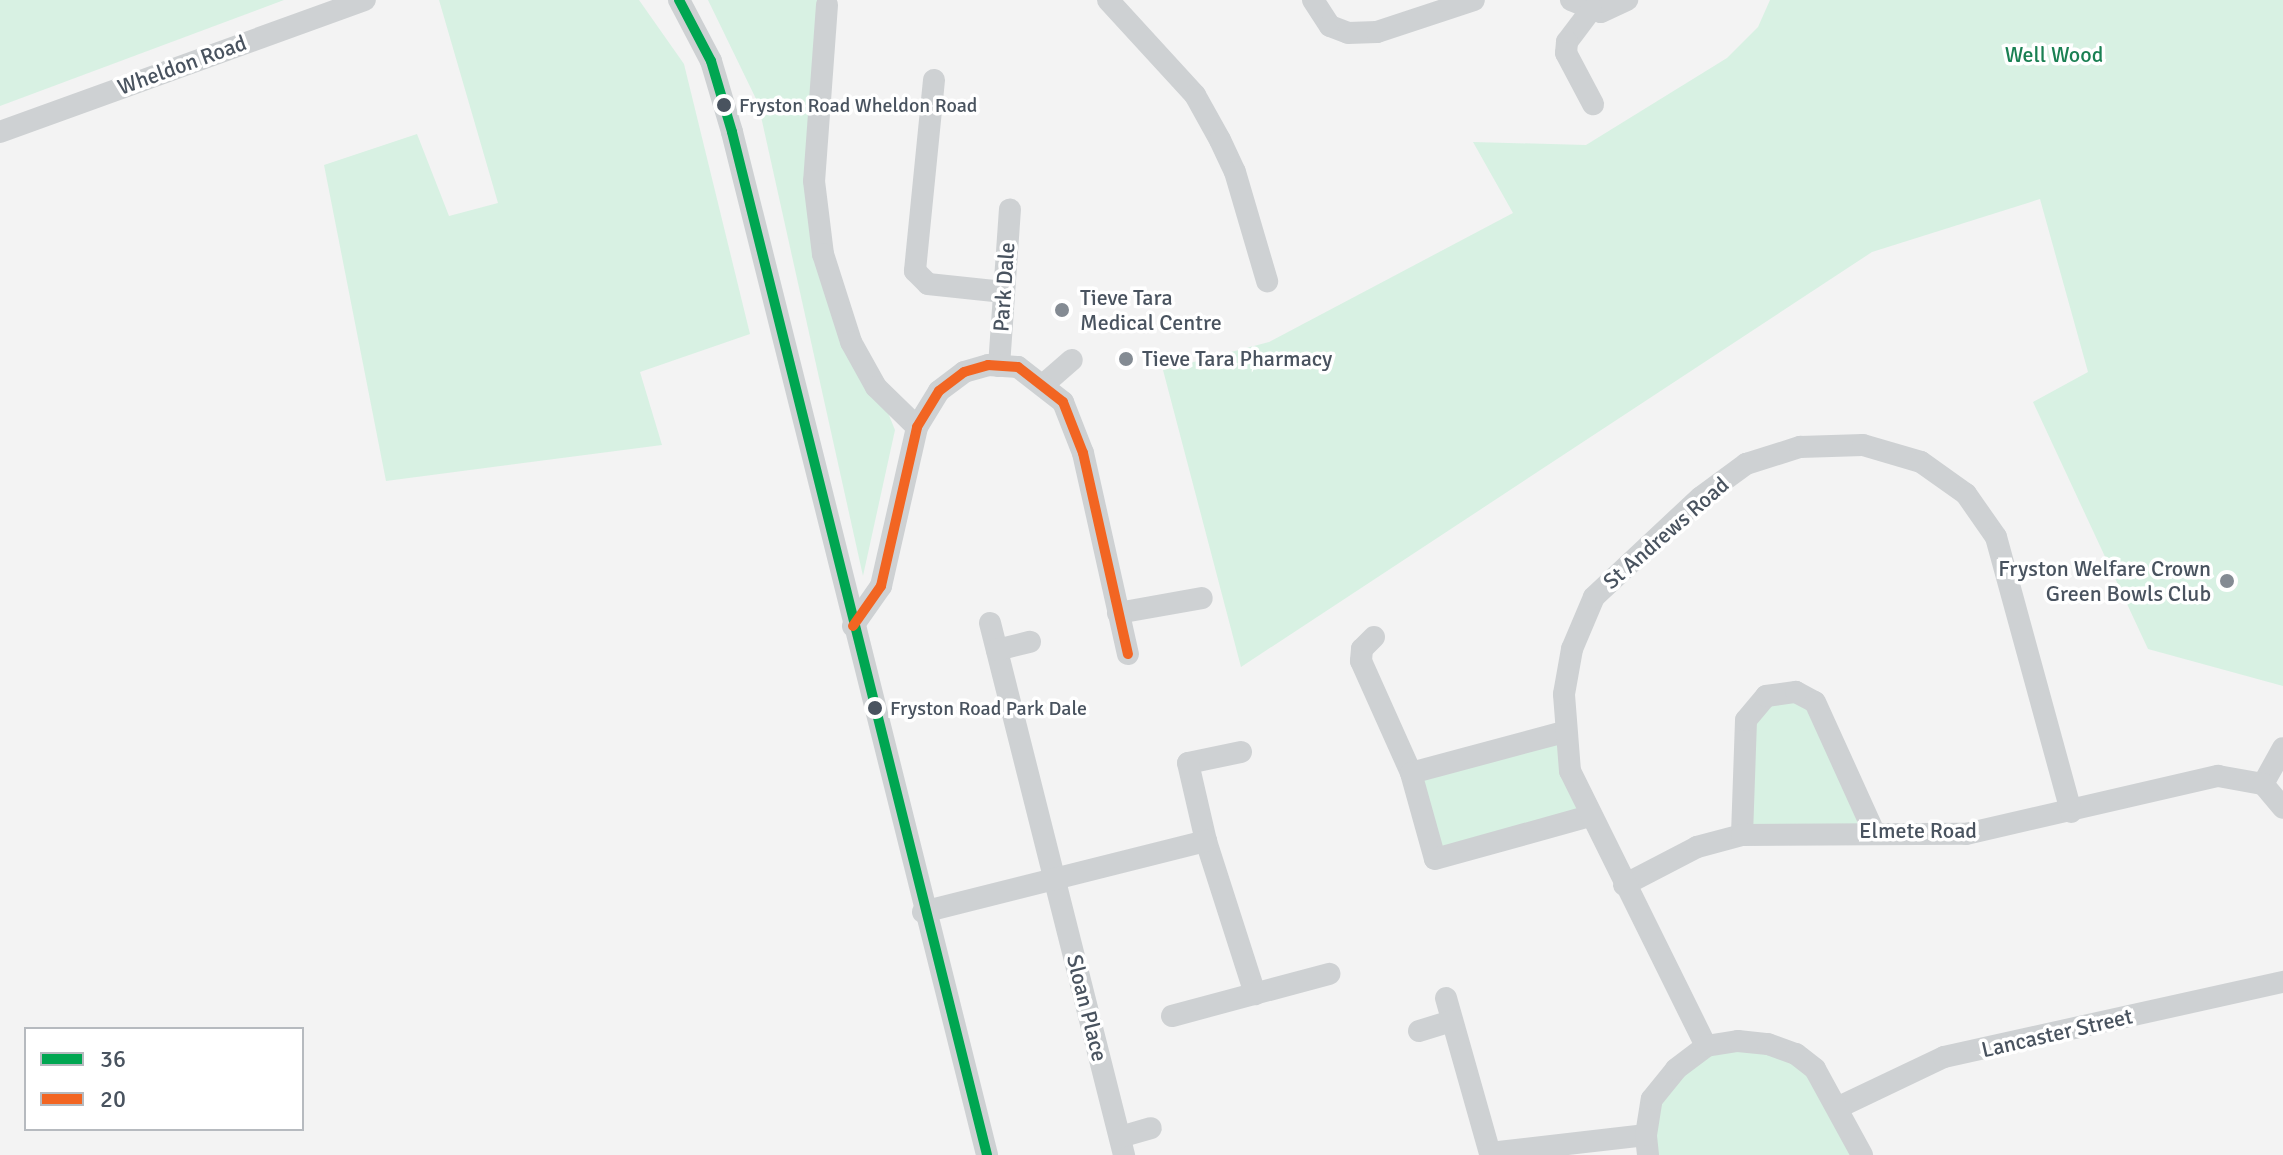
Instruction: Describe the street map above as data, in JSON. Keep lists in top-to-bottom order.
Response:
{
  "streets": {
    "street": [
      "Wheldon Road",
      "Park Dale",
      "St Andrews Road",
      "Elmete Road",
      "Sloan Place",
      "Lancaster Street"
    ]
  },
  "crossings": [
    ["St Andrews Road", "Elmete Road"]
  ],
  "parks": ["Well Wood"],
  "places": [
    "Fryston Road Wheldon Road",
    "Tieve Tara Medical Centre",
    "Tieve Tara Pharmacy",
    "Fryston Welfare Crown Green Bowls Club",
    "Fryston Road Park Dale"
  ],
  "lines": ["transit line 36", "transit line 20"],
  "legend": ["36", "20"]
}
